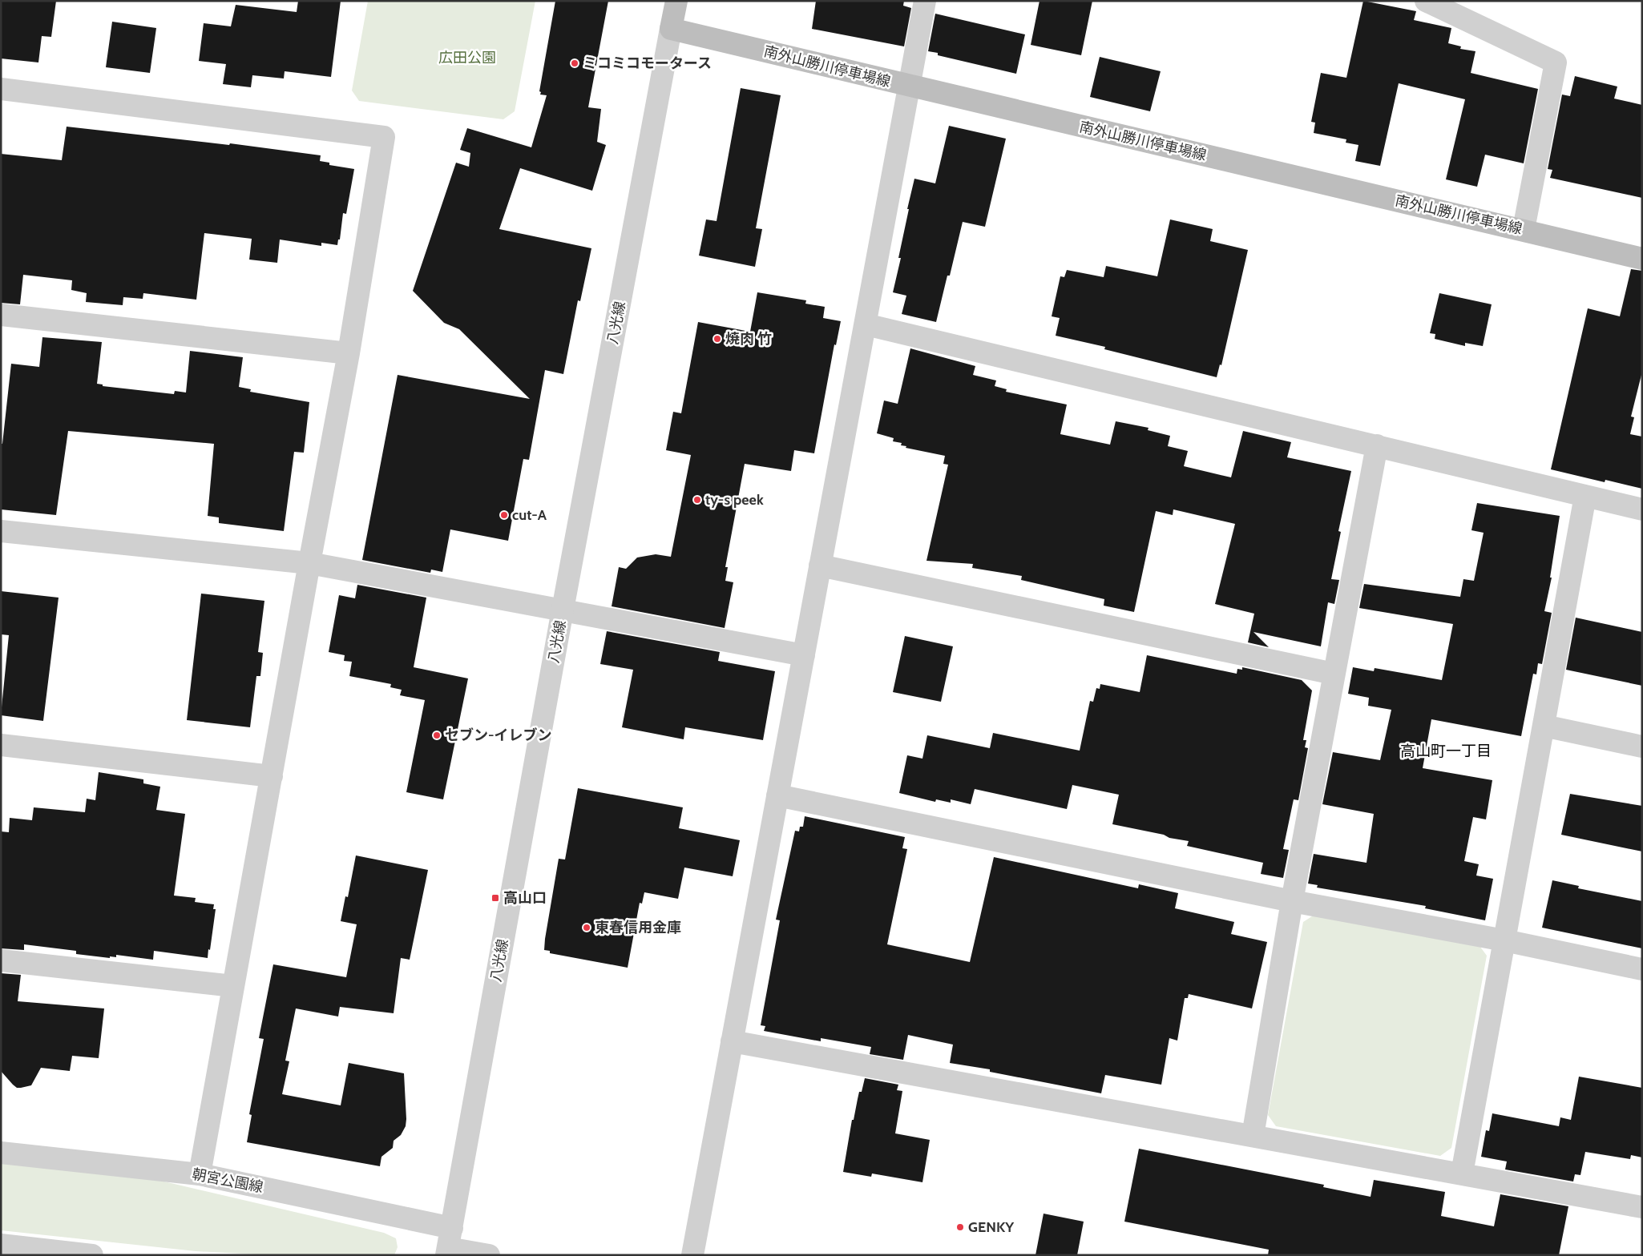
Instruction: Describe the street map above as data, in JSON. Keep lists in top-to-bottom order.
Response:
{
  "streets": {
    "main road": ["南外山勝川停車場線"],
    "street": ["八光線", "朝宮公園線"]
  },
  "crossings": [
    ["南外山勝川停車場線", "八光線"],
    ["八光線", "朝宮公園線"]
  ],
  "districts": ["高山町一丁目"],
  "parks": ["広田公園"],
  "places": {
    "other": [
      "ミコミコモータース",
      "焼肉 竹",
      "ty-s peek",
      "cut-A",
      "セブン-イレブン",
      "東春信用金庫",
      "GENKY"
    ],
    "transit": ["高山口"]
  }
}
